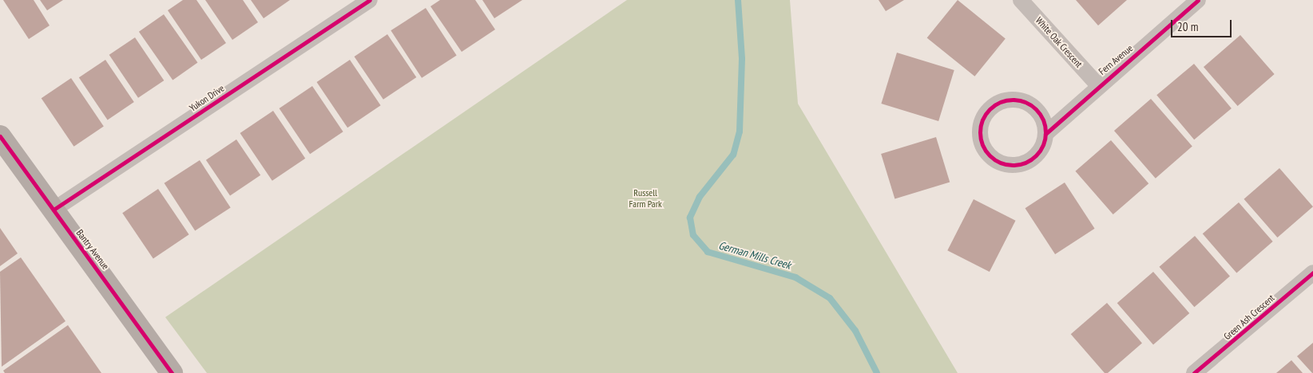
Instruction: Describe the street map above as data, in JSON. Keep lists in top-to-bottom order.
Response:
{
  "streets": {
    "street": [
      "White Oak Crescent",
      "Fern Avenue",
      "Yukon Drive",
      "Bantry Avenue",
      "Green Ash Crescent"
    ]
  },
  "crossings": [
    ["White Oak Crescent", "Fern Avenue"],
    ["Yukon Drive", "Bantry Avenue"]
  ],
  "water": ["German Mills Creek"],
  "parks": ["Russell Farm Park"],
  "scale_bar": "20 m"
}
